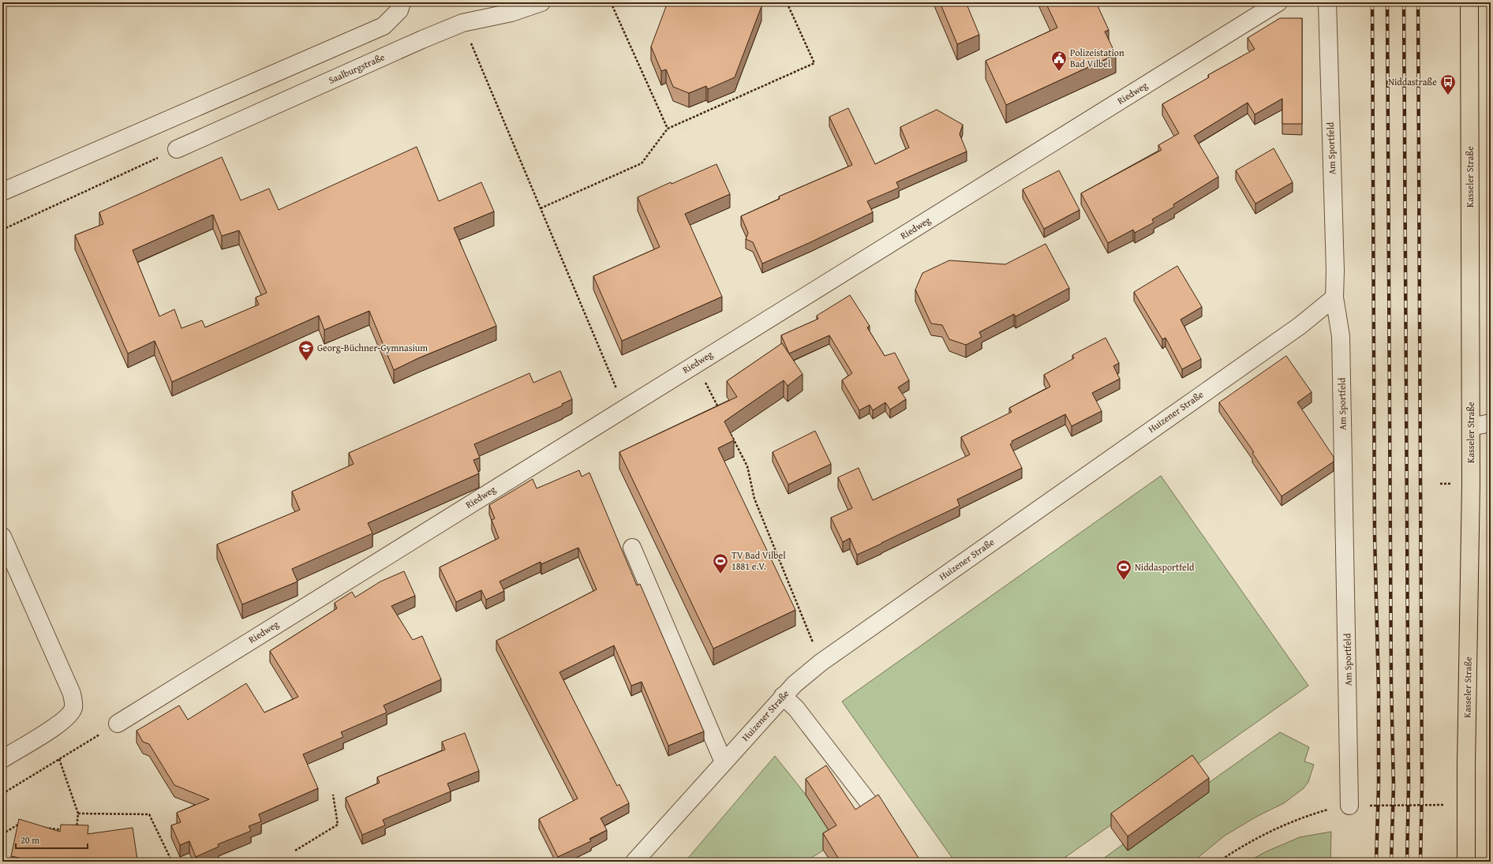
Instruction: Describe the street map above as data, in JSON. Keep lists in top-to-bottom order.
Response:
{
  "streets": {
    "main road": ["Kasseler Straße"],
    "street": [
      "Saalburgstraße",
      "Riedweg",
      "Am Sportfeld",
      "Huizener Straße"
    ]
  },
  "crossings": [
    ["Am Sportfeld", "Huizener Straße"]
  ],
  "places": {
    "public building": ["Polizeistation Bad Vilbel"],
    "bus stop": ["Niddastraße"],
    "school or university": ["Georg-Büchner-Gymnasium"],
    "sports": ["TV Bad Vilbel 1881 e.V.", "Niddasportfeld"]
  },
  "scale_bar": "20 m"
}
